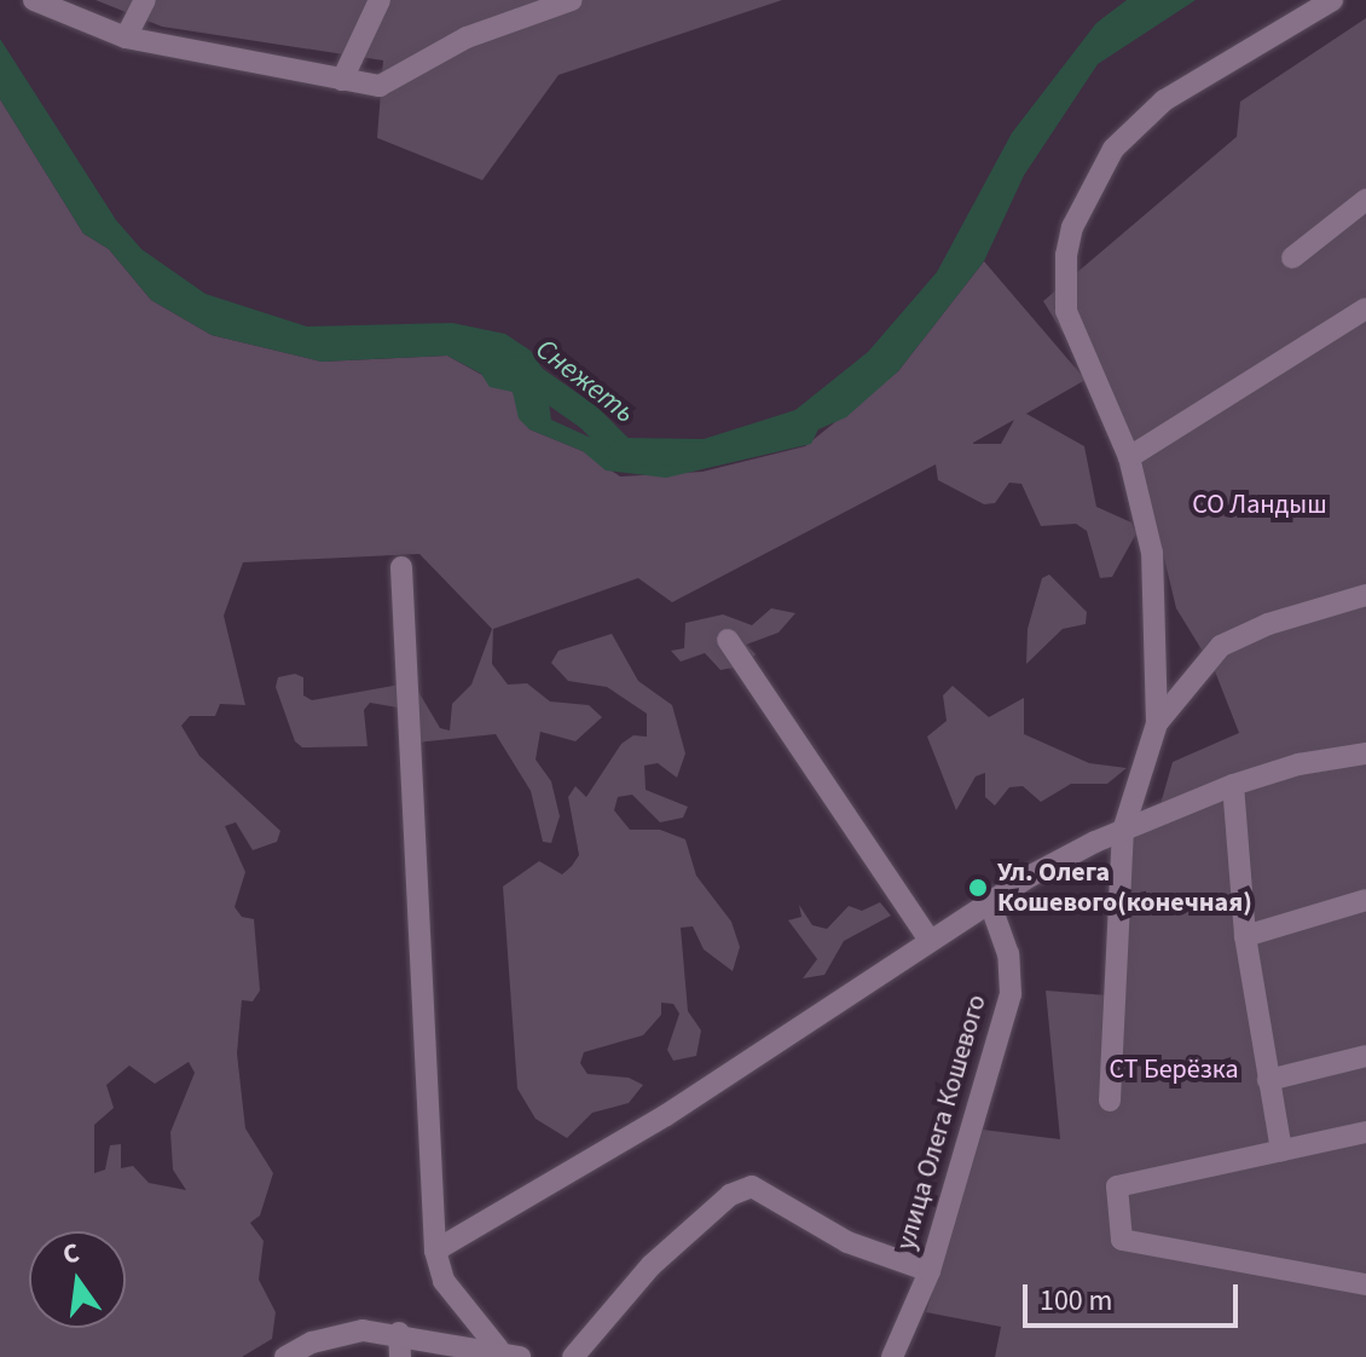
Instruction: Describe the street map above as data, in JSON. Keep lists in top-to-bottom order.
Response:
{
  "streets": {
    "street": ["улица Олега Кошевого"]
  },
  "water": ["Снежеть"],
  "parks": ["СО Ландыш", "СТ Берёзка"],
  "places": ["Ул. Олега Кошевого(конечная)"],
  "scale_bar": "100 m",
  "north": "top"
}
